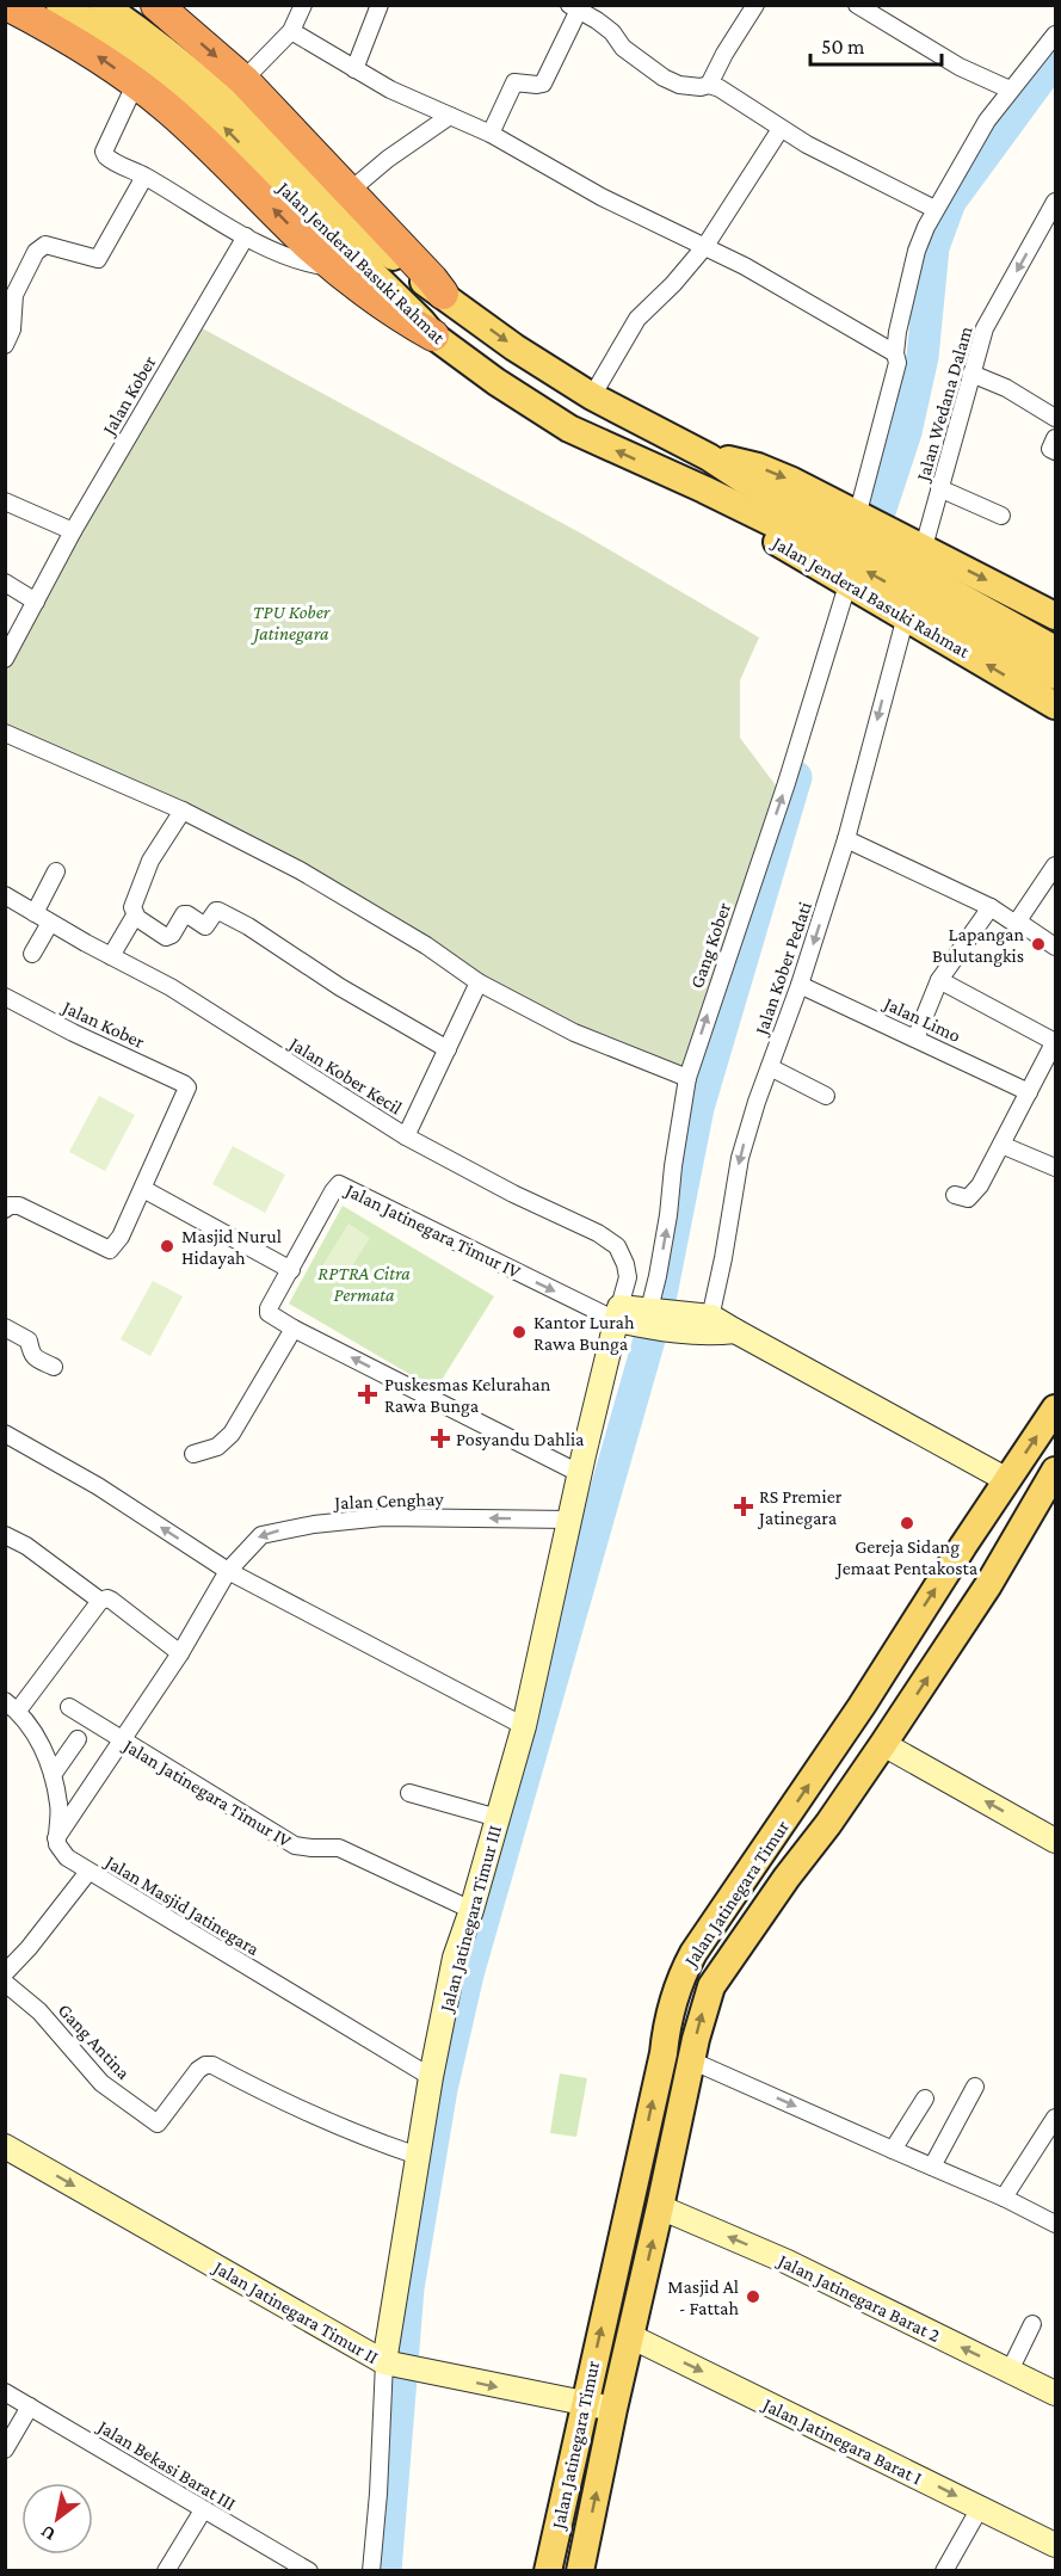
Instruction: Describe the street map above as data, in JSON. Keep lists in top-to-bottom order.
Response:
{
  "streets": {
    "main road": ["Jalan Jenderal Basuki Rahmat", "Jalan Jatinegara Timur"],
    "street": [
      "Jalan Kober",
      "Jalan Wedana Dalam",
      "Gang Kober",
      "Jalan Kober Pedati",
      "Jalan Limo",
      "Jalan Kober Kecil",
      "Jalan Jatinegara Timur IV",
      "Jalan Cenghay",
      "Jalan Masjid Jatinegara",
      "Jalan Jatinegara Timur III",
      "Gang Antina",
      "Jalan Jatinegara Barat 2",
      "Jalan Jatinegara Timur II",
      "Jalan Jatinegara Barat I",
      "Jalan Bekasi Barat III"
    ]
  },
  "crossings": [
    ["Jalan Jenderal Basuki Rahmat", "Jalan Wedana Dalam"],
    ["Jalan Jenderal Basuki Rahmat", "Gang Kober"],
    ["Jalan Jenderal Basuki Rahmat", "Jalan Kober Pedati"],
    ["Gang Kober", "Jalan Jatinegara Timur IV"],
    ["Jalan Kober Pedati", "Jalan Limo"],
    ["Jalan Kober Pedati", "Jalan Jatinegara Timur IV"],
    ["Jalan Kober Kecil", "Jalan Jatinegara Timur IV"],
    ["Jalan Jatinegara Timur IV", "Jalan Cenghay"],
    ["Jalan Jatinegara Timur IV", "Jalan Jatinegara Timur"],
    ["Jalan Jatinegara Timur IV", "Jalan Jatinegara Timur III"],
    ["Jalan Cenghay", "Jalan Masjid Jatinegara"],
    ["Jalan Cenghay", "Jalan Jatinegara Timur III"],
    ["Jalan Jatinegara Timur", "Jalan Jatinegara Barat 2"],
    ["Jalan Jatinegara Timur", "Jalan Jatinegara Timur II"],
    ["Jalan Jatinegara Timur", "Jalan Jatinegara Barat I"],
    ["Jalan Masjid Jatinegara", "Jalan Jatinegara Timur III"],
    ["Jalan Jatinegara Timur III", "Gang Antina"],
    ["Jalan Jatinegara Timur III", "Jalan Jatinegara Timur II"]
  ],
  "one_way": [
    "Gang Kober",
    "Jalan Kober Pedati",
    "Jalan Cenghay",
    "Jalan Jatinegara Timur",
    "Jalan Jatinegara Timur II",
    "Jalan Jatinegara Barat I"
  ],
  "parks": ["TPU Kober Jatinegara", "RPTRA Citra Permata"],
  "places": {
    "other": [
      "Lapangan Bulutangkis",
      "Masjid Nurul Hidayah",
      "Kantor Lurah Rawa Bunga",
      "Gereja Sidang Jemaat Pentakosta",
      "Masjid Al - Fattah"
    ],
    "health": ["Puskesmas Kelurahan Rawa Bunga", "Posyandu Dahlia", "RS Premier Jatinegara"]
  },
  "scale_bar": "50 m",
  "north": "bottom left"
}
